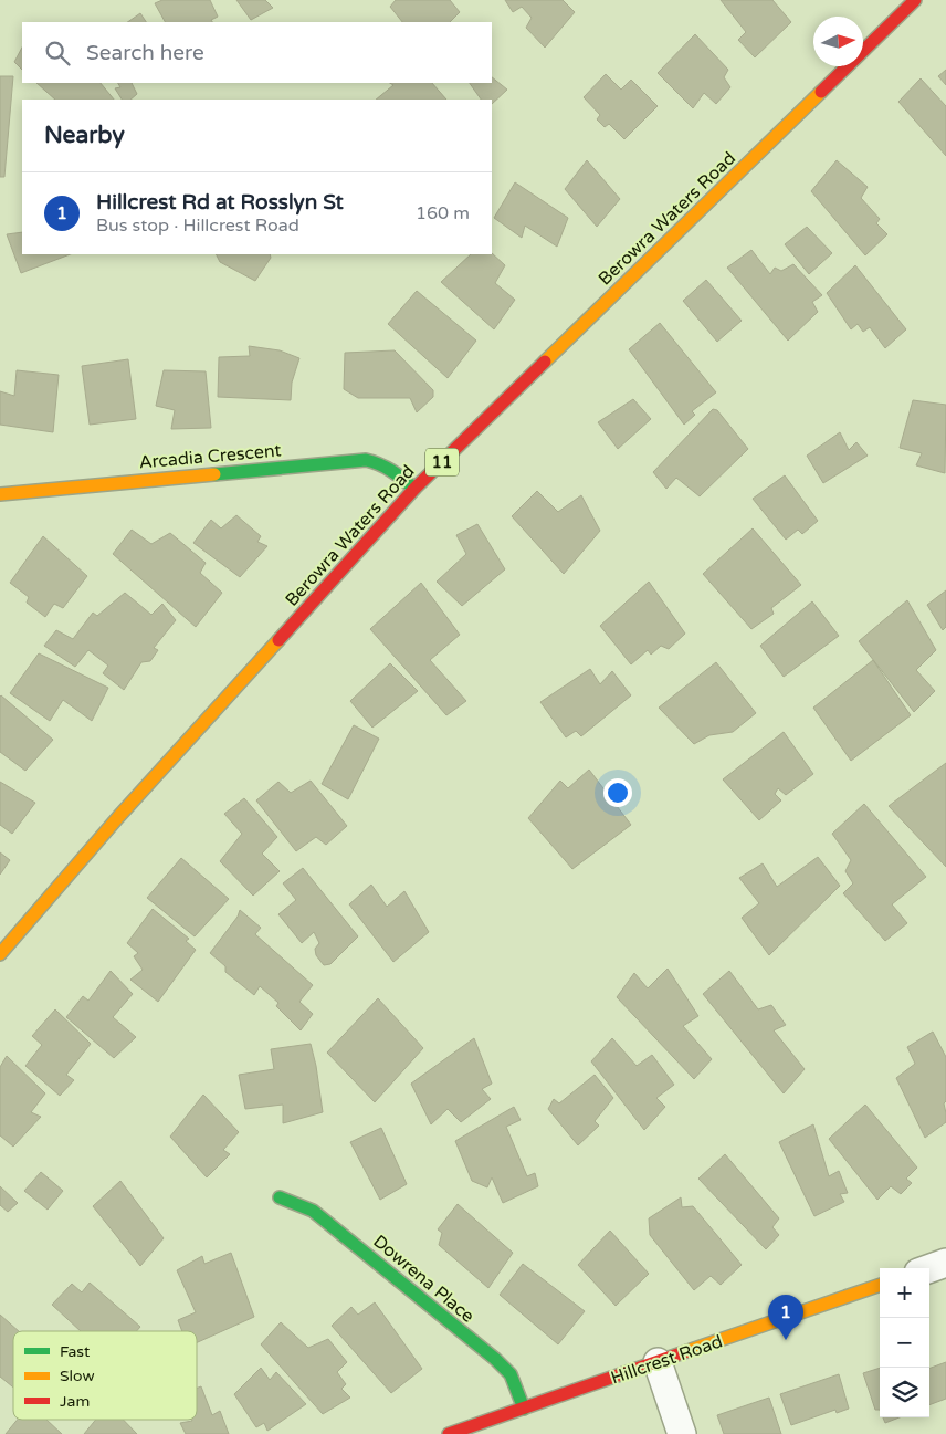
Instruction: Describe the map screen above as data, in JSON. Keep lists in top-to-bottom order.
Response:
{
  "streets": {
    "main road": [
      "Berowra Waters Road",
      "Arcadia Crescent",
      "11",
      "Dowrena Place",
      "Hillcrest Road"
    ]
  },
  "crossings": [
    ["Berowra Waters Road", "Arcadia Crescent"],
    ["Dowrena Place", "Hillcrest Road"]
  ],
  "legend": ["Fast", "Slow", "Jam"],
  "north": "right",
  "page": {
    "search": "Search here",
    "heading": "Nearby",
    "list": [
      {
        "mark": "1",
        "name": "Hillcrest Rd at Rosslyn St",
        "note": "Bus stop · Hillcrest Road",
        "value": "160 m"
      }
    ],
    "map_buttons": ["+", "−"],
    "pins": "1"
  }
}
